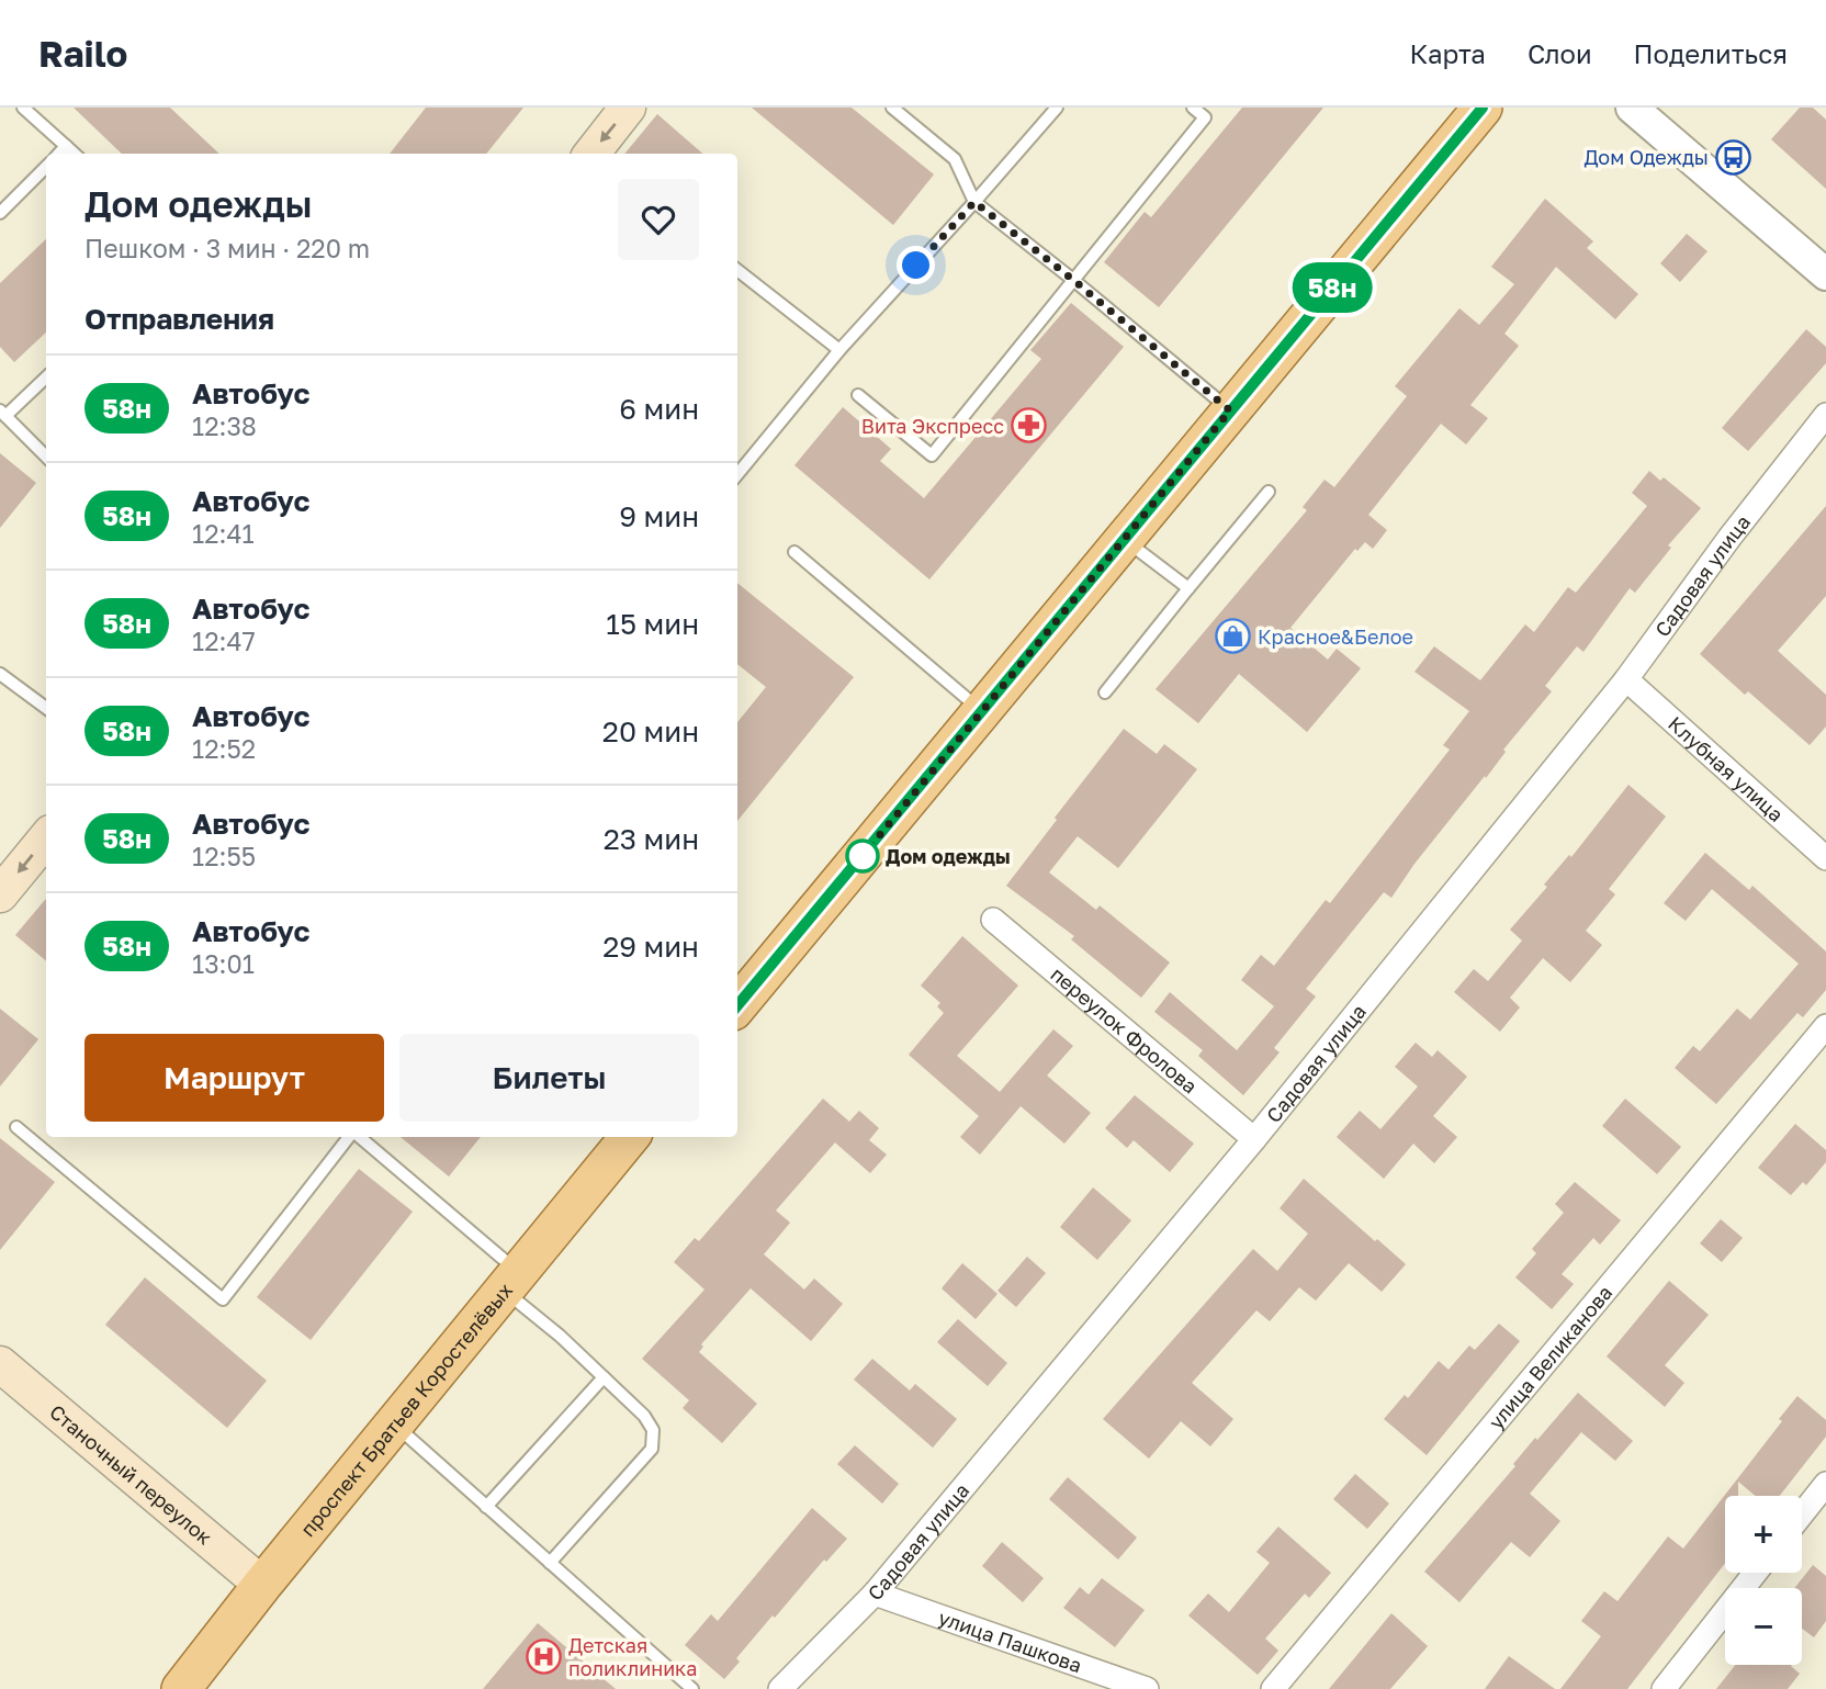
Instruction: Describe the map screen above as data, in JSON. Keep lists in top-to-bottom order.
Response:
{
  "streets": {
    "main road": ["проспект Братьев Коростелёвых", "Станочный переулок"],
    "street": [
      "Садовая улица",
      "Клубная улица",
      "переулок Фролова",
      "улица Великанова",
      "улица Пашкова"
    ]
  },
  "crossings": [
    ["Садовая улица", "Клубная улица"],
    ["Садовая улица", "переулок Фролова"],
    ["Садовая улица", "улица Пашкова"],
    ["проспект Братьев Коростелёвых", "Станочный переулок"]
  ],
  "places": {
    "bus stop": ["Дом Одежды"],
    "pharmacy": ["Вита Экспресс"],
    "shop": ["Красное&Белое"],
    "other": ["Дом одежды"],
    "hospital": ["Детская поликлиника"]
  },
  "lines": ["bus line 58н"],
  "page": {
    "header": "Railo",
    "nav": ["Карта", "Слои", "Поделиться"],
    "on_map": "58н",
    "heading": [
      ["Дом одежды", "Пешком · 3 мин · 220 m"],
      "Отправления"
    ],
    "list": [
      {
        "mark": "58н",
        "name": "Автобус",
        "note": "12:38",
        "value": "6 мин"
      },
      {
        "mark": "58н",
        "name": "Автобус",
        "note": "12:41",
        "value": "9 мин"
      },
      {
        "mark": "58н",
        "name": "Автобус",
        "note": "12:47",
        "value": "15 мин"
      },
      {
        "mark": "58н",
        "name": "Автобус",
        "note": "12:52",
        "value": "20 мин"
      },
      {
        "mark": "58н",
        "name": "Автобус",
        "note": "12:55",
        "value": "23 мин"
      },
      {
        "mark": "58н",
        "name": "Автобус",
        "note": "13:01",
        "value": "29 мин"
      }
    ],
    "buttons": ["Маршрут", "Билеты"],
    "map_buttons": ["+", "−"]
  }
}
